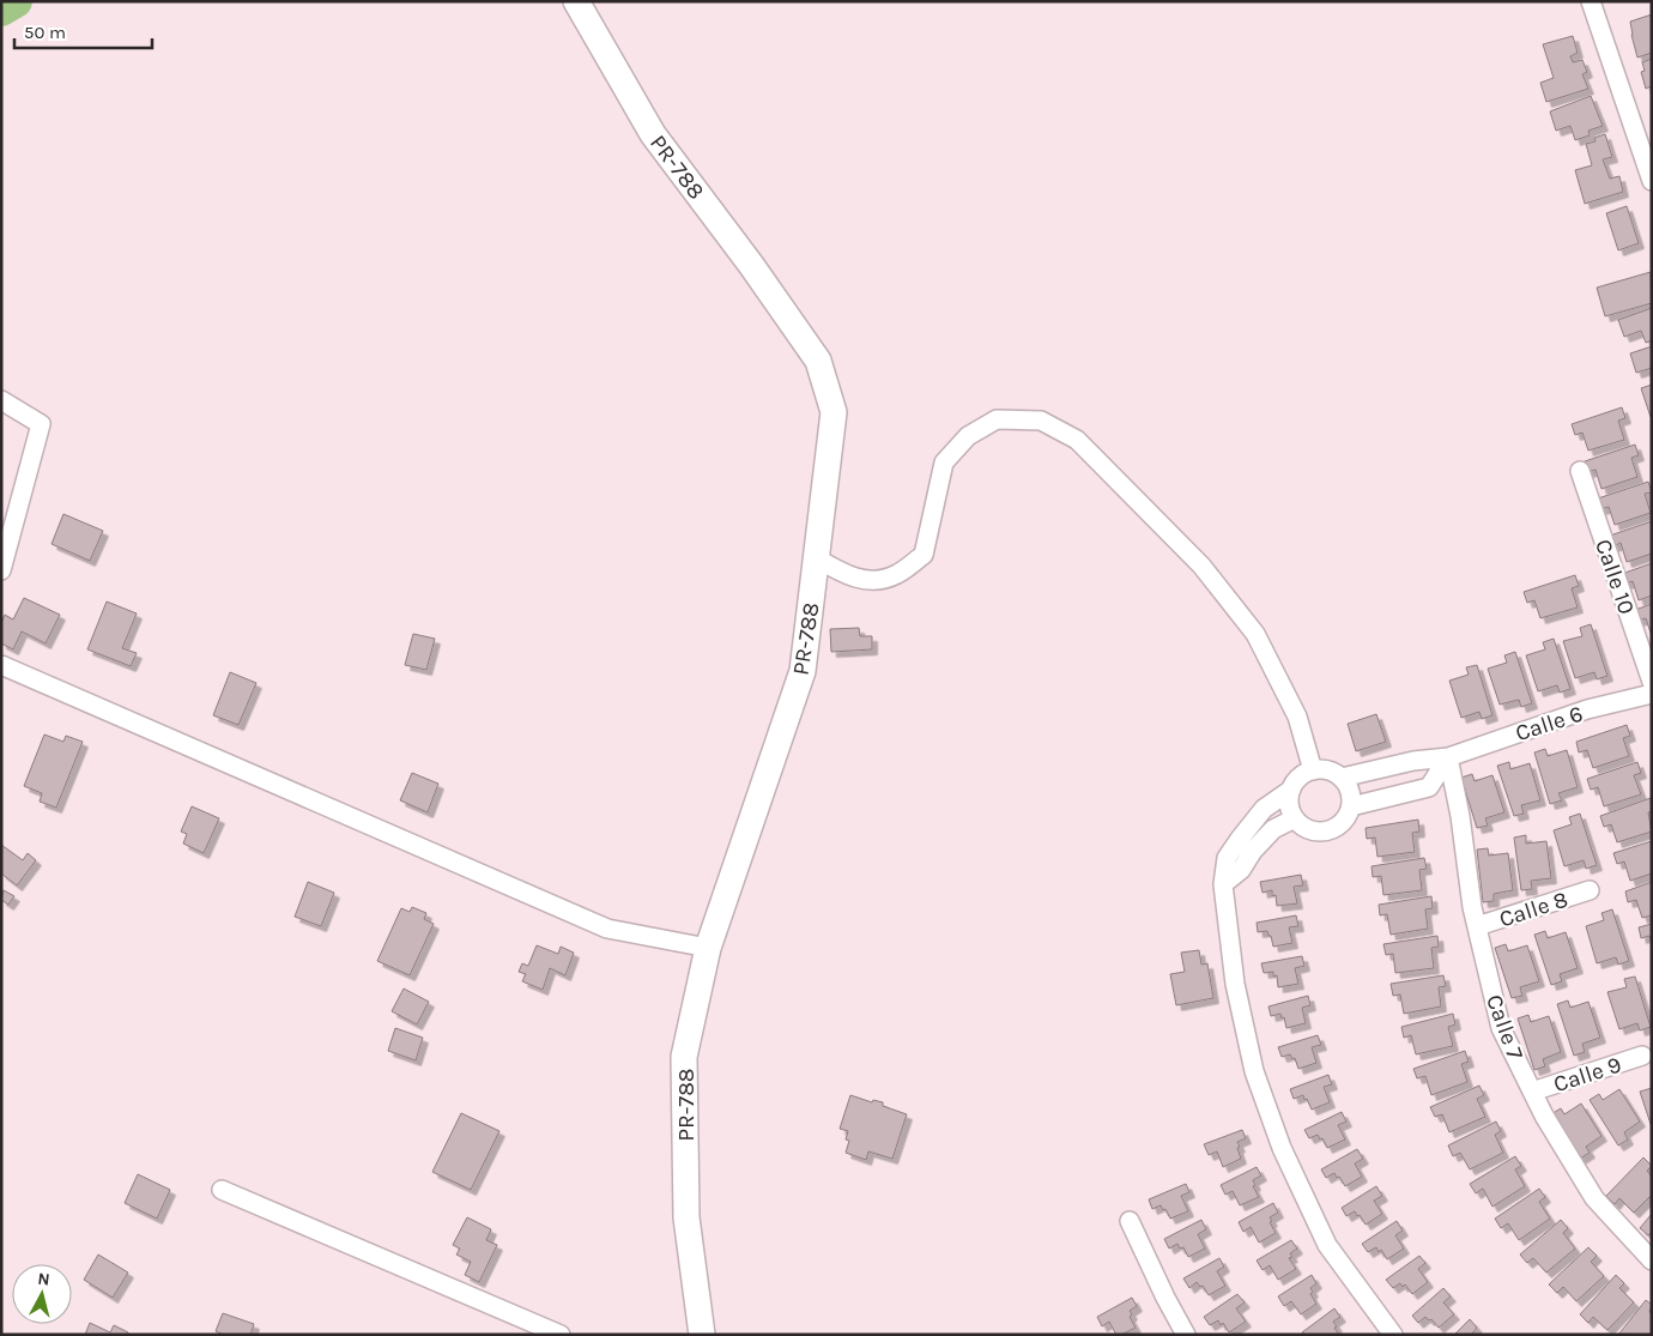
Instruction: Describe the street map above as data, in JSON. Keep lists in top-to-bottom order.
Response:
{
  "streets": {
    "street": [
      "PR-788",
      "Calle 10",
      "Calle 6",
      "Calle 8",
      "Calle 7",
      "Calle 9"
    ]
  },
  "crossings": [
    ["Calle 6", "Calle 7"],
    ["Calle 8", "Calle 7"],
    ["Calle 7", "Calle 9"]
  ],
  "scale_bar": "50 m",
  "north": "top"
}
